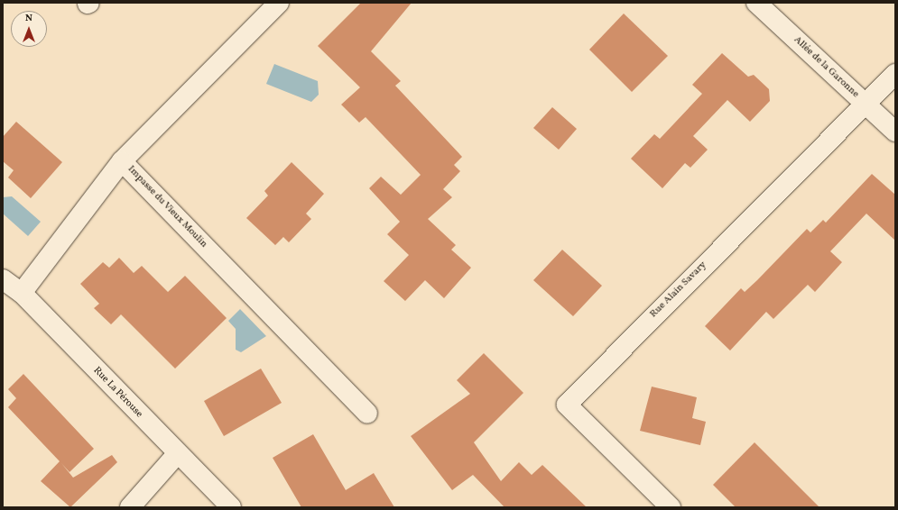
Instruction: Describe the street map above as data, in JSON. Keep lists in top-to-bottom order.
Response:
{
  "streets": {
    "street": [
      "Allée de la Garonne",
      "Impasse du Vieux Moulin",
      "Rue Alain Savary",
      "Rue La Pérouse"
    ]
  },
  "crossings": [
    ["Allée de la Garonne", "Rue Alain Savary"]
  ],
  "north": "top"
}
